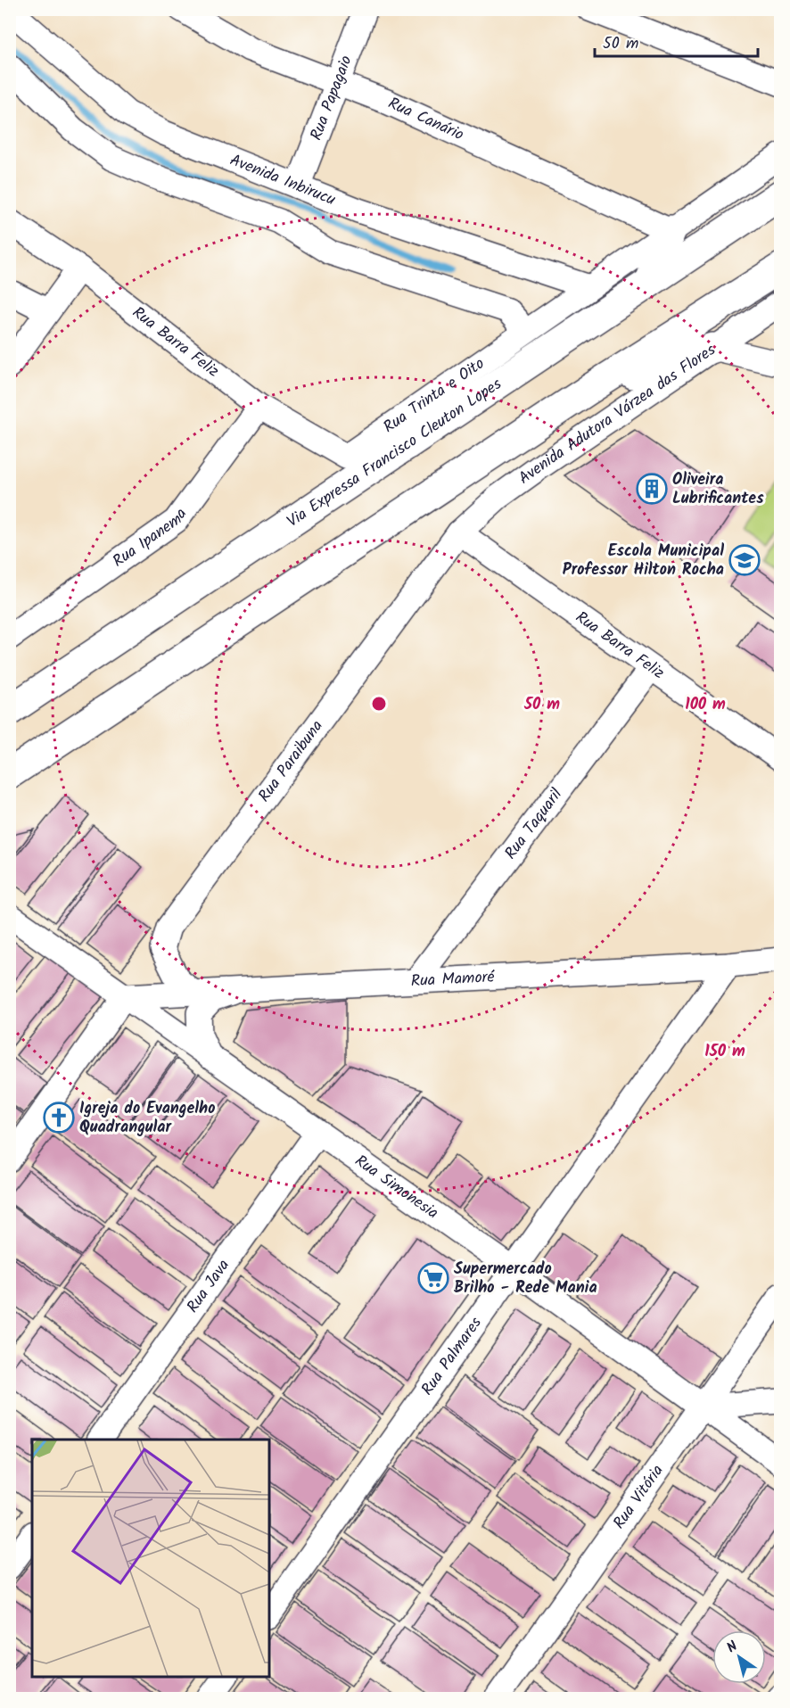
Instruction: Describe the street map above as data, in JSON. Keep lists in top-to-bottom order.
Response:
{
  "streets": {
    "highway": ["Via Expressa Francisco Cleuton Lopes"],
    "street": [
      "Rua Papagaio",
      "Rua Canário",
      "Avenida Inbirucu",
      "Rua Barra Feliz",
      "Rua Trinta e Oito",
      "Avenida Adutora Várzea das Flores",
      "Rua Ipanema",
      "Rua Paraibuna",
      "Rua Taquaril",
      "Rua Mamoré",
      "Rua Simonesia",
      "Rua Java",
      "Rua Palmares",
      "Rua Vitória"
    ]
  },
  "crossings": [
    ["Rua Papagaio", "Rua Canário"],
    ["Rua Papagaio", "Avenida Inbirucu"],
    ["Rua Barra Feliz", "Rua Trinta e Oito"],
    ["Rua Barra Feliz", "Avenida Adutora Várzea das Flores"],
    ["Rua Barra Feliz", "Rua Ipanema"],
    ["Rua Barra Feliz", "Rua Paraibuna"],
    ["Rua Barra Feliz", "Rua Taquaril"],
    ["Avenida Adutora Várzea das Flores", "Rua Paraibuna"],
    ["Rua Paraibuna", "Rua Mamoré"],
    ["Rua Taquaril", "Rua Mamoré"],
    ["Rua Mamoré", "Rua Simonesia"],
    ["Rua Mamoré", "Rua Palmares"],
    ["Rua Simonesia", "Rua Java"],
    ["Rua Simonesia", "Rua Palmares"],
    ["Rua Simonesia", "Rua Vitória"]
  ],
  "places": {
    "building": ["Oliveira Lubrificantes"],
    "school or university": ["Escola Municipal Professor Hilton Rocha"],
    "church": ["Igreja do Evangelho Quadrangular"],
    "supermarket": ["Supermercado Brilho - Rede Mania"]
  },
  "scale_bar": "50 m",
  "north": "top left",
  "rings": ["50 m", "100 m", "150 m"]
}
